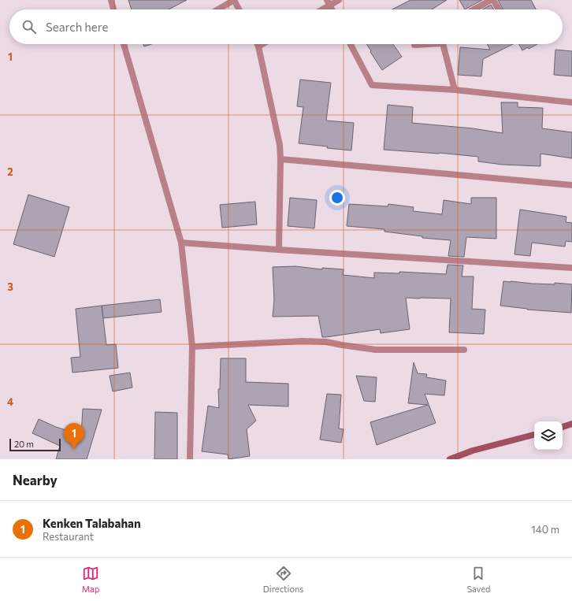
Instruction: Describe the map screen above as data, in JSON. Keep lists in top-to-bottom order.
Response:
{
  "scale_bar": "20 m",
  "page": {
    "search": "Search here",
    "pins": "1",
    "scale": "20 m",
    "heading": "Nearby",
    "list": [
      {
        "mark": "1",
        "name": "Kenken Talabahan",
        "note": "Restaurant",
        "value": "140 m"
      }
    ],
    "nav": ["Map", "Directions", "Saved"]
  },
  "grid": {
    "rows": [
      "1",
      "2",
      "3",
      "4"
    ]
  }
}
